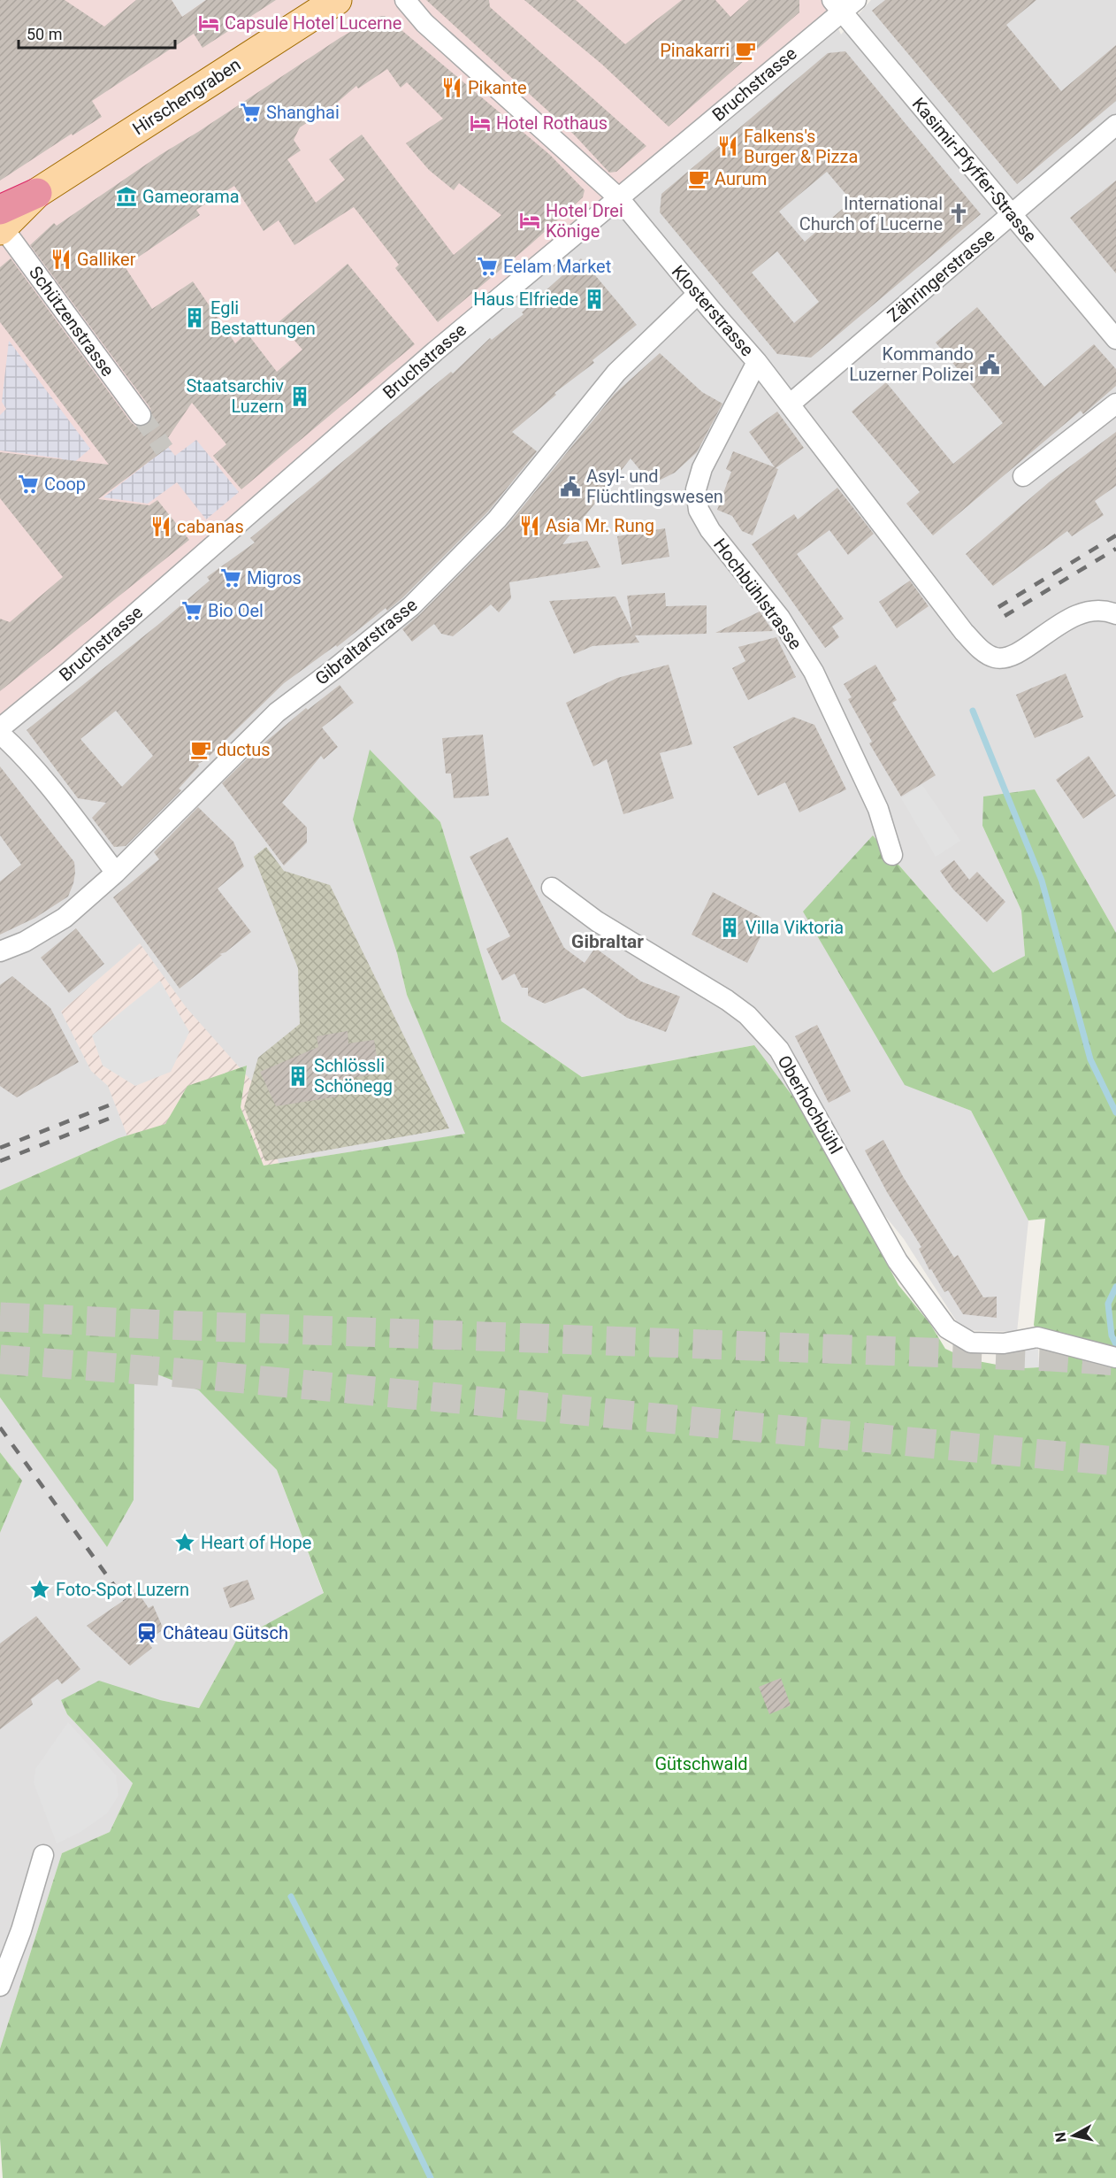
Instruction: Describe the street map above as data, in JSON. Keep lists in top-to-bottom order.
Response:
{
  "streets": {
    "main road": ["Hirschengraben"],
    "street": [
      "Bruchstrasse",
      "Kasimir-Pfyffer-Strasse",
      "Zähringerstrasse",
      "Klosterstrasse",
      "Schützenstrasse",
      "Hochbühlstrasse",
      "Gibraltarstrasse",
      "Oberhochbühl"
    ]
  },
  "crossings": [
    ["Bruchstrasse", "Kasimir-Pfyffer-Strasse"],
    ["Bruchstrasse", "Klosterstrasse"],
    ["Kasimir-Pfyffer-Strasse", "Zähringerstrasse"],
    ["Zähringerstrasse", "Klosterstrasse"],
    ["Klosterstrasse", "Hochbühlstrasse"],
    ["Klosterstrasse", "Gibraltarstrasse"]
  ],
  "districts": ["Gibraltar"],
  "parks": ["Gütschwald"],
  "places": {
    "hotel": ["Capsule Hotel Lucerne", "Hotel Rothaus", "Hotel Drei Könige"],
    "cafe": ["Pinakarri", "Aurum", "ductus"],
    "restaurant": [
      "Pikante",
      "Falkens's Burger & Pizza",
      "Galliker",
      "Asia Mr. Rung",
      "cabanas"
    ],
    "supermarket": [
      "Shanghai",
      "Eelam Market",
      "Coop",
      "Migros",
      "Bio Oel"
    ],
    "museum": ["Gameorama"],
    "church": ["International Church of Lucerne"],
    "building": [
      "Haus Elfriede",
      "Egli Bestattungen",
      "Staatsarchiv Luzern",
      "Villa Viktoria",
      "Schlössli Schönegg"
    ],
    "public building": ["Kommando Luzerner Polizei", "Asyl- und Flüchtlingswesen"],
    "place": ["Heart of Hope", "Foto-Spot Luzern"],
    "station": ["Château Gütsch"]
  },
  "scale_bar": "50 m",
  "north": "left"
}
